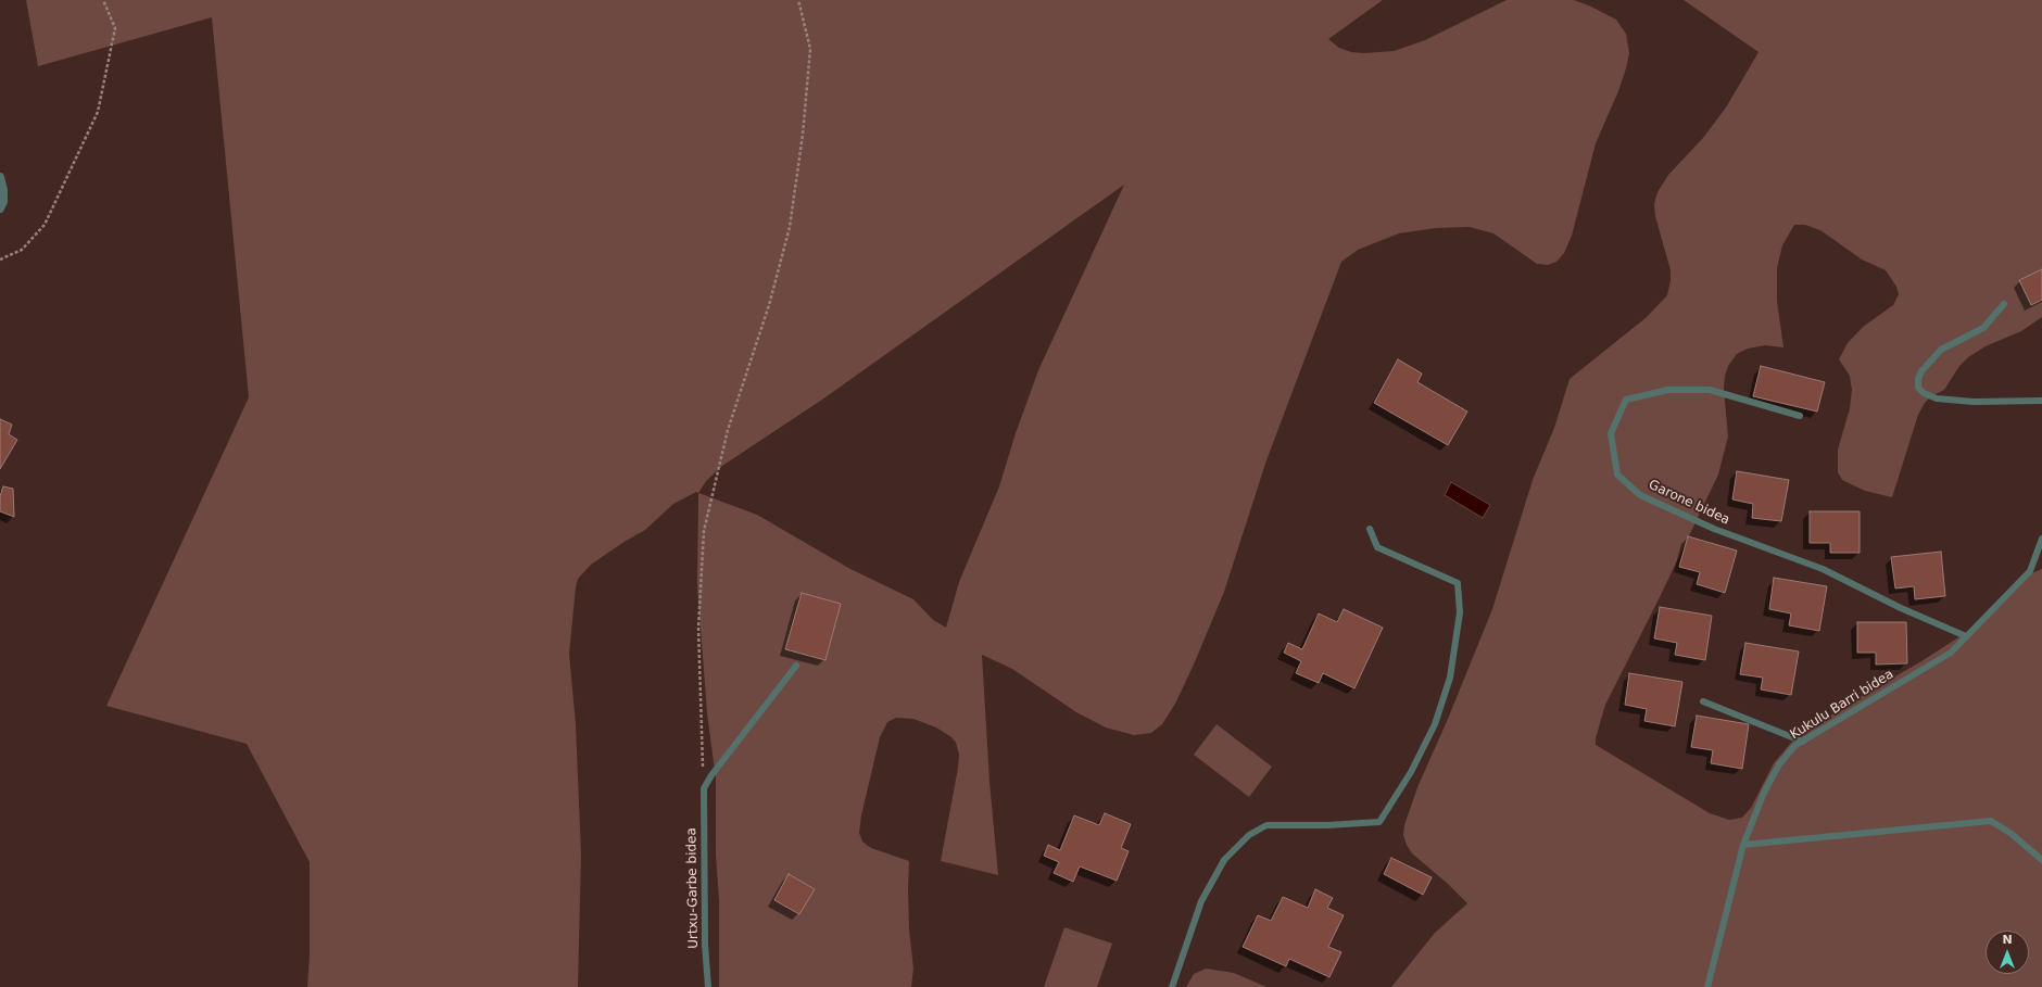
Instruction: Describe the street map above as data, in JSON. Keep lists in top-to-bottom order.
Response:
{
  "streets": {
    "lane": ["Garone bidea", "Kukulu Barri bidea", "Urtxu-Garbe bidea"]
  },
  "crossings": [
    ["Garone bidea", "Kukulu Barri bidea"]
  ],
  "north": "top"
}
